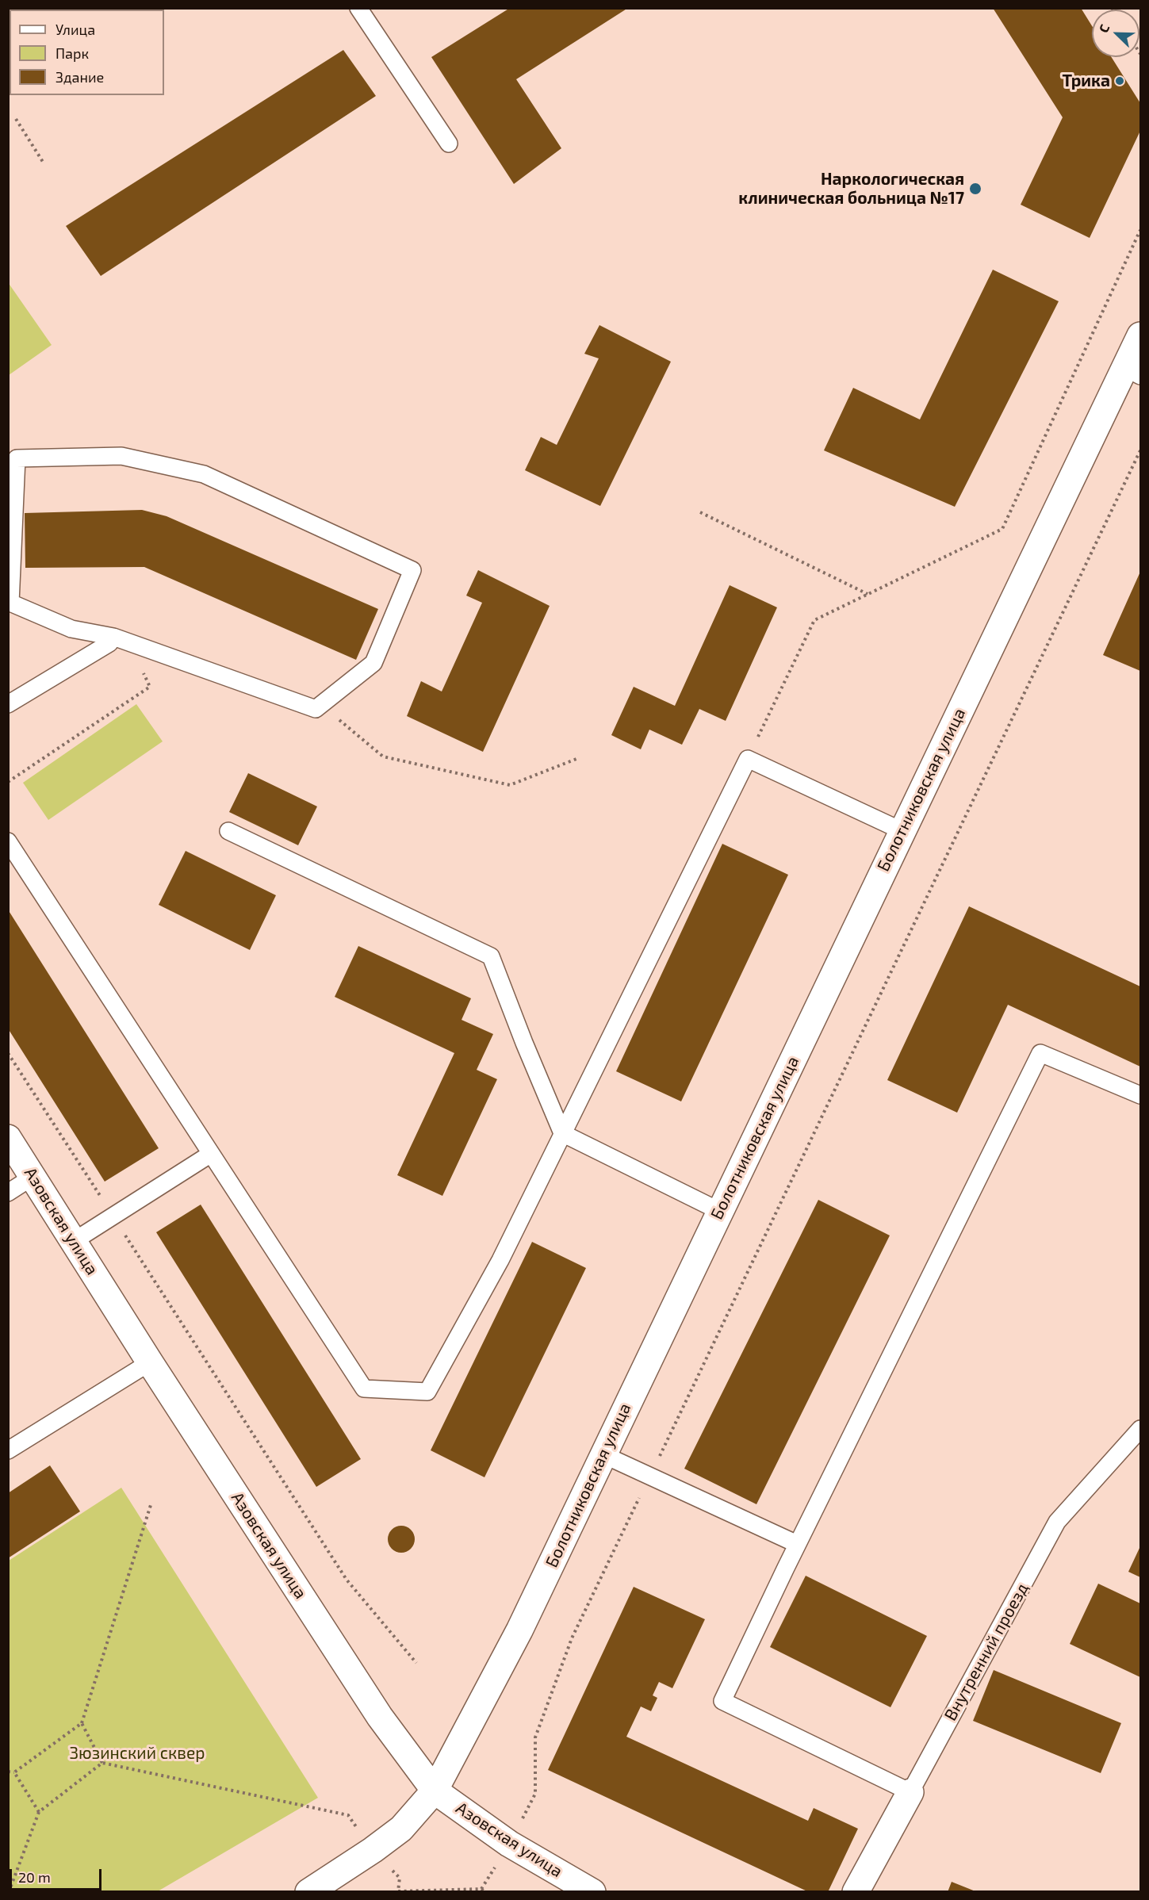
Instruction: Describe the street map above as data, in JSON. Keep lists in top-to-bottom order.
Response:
{
  "streets": {
    "street": ["Болотниковская улица", "Азовская улица", "Внутренний проезд"]
  },
  "crossings": [
    ["Болотниковская улица", "Азовская улица"]
  ],
  "parks": ["Зюзинский сквер"],
  "places": ["Трика", "Наркологическая клиническая больница №17"],
  "legend": ["Улица", "Парк", "Здание"],
  "scale_bar": "20 m",
  "north": "top left"
}
